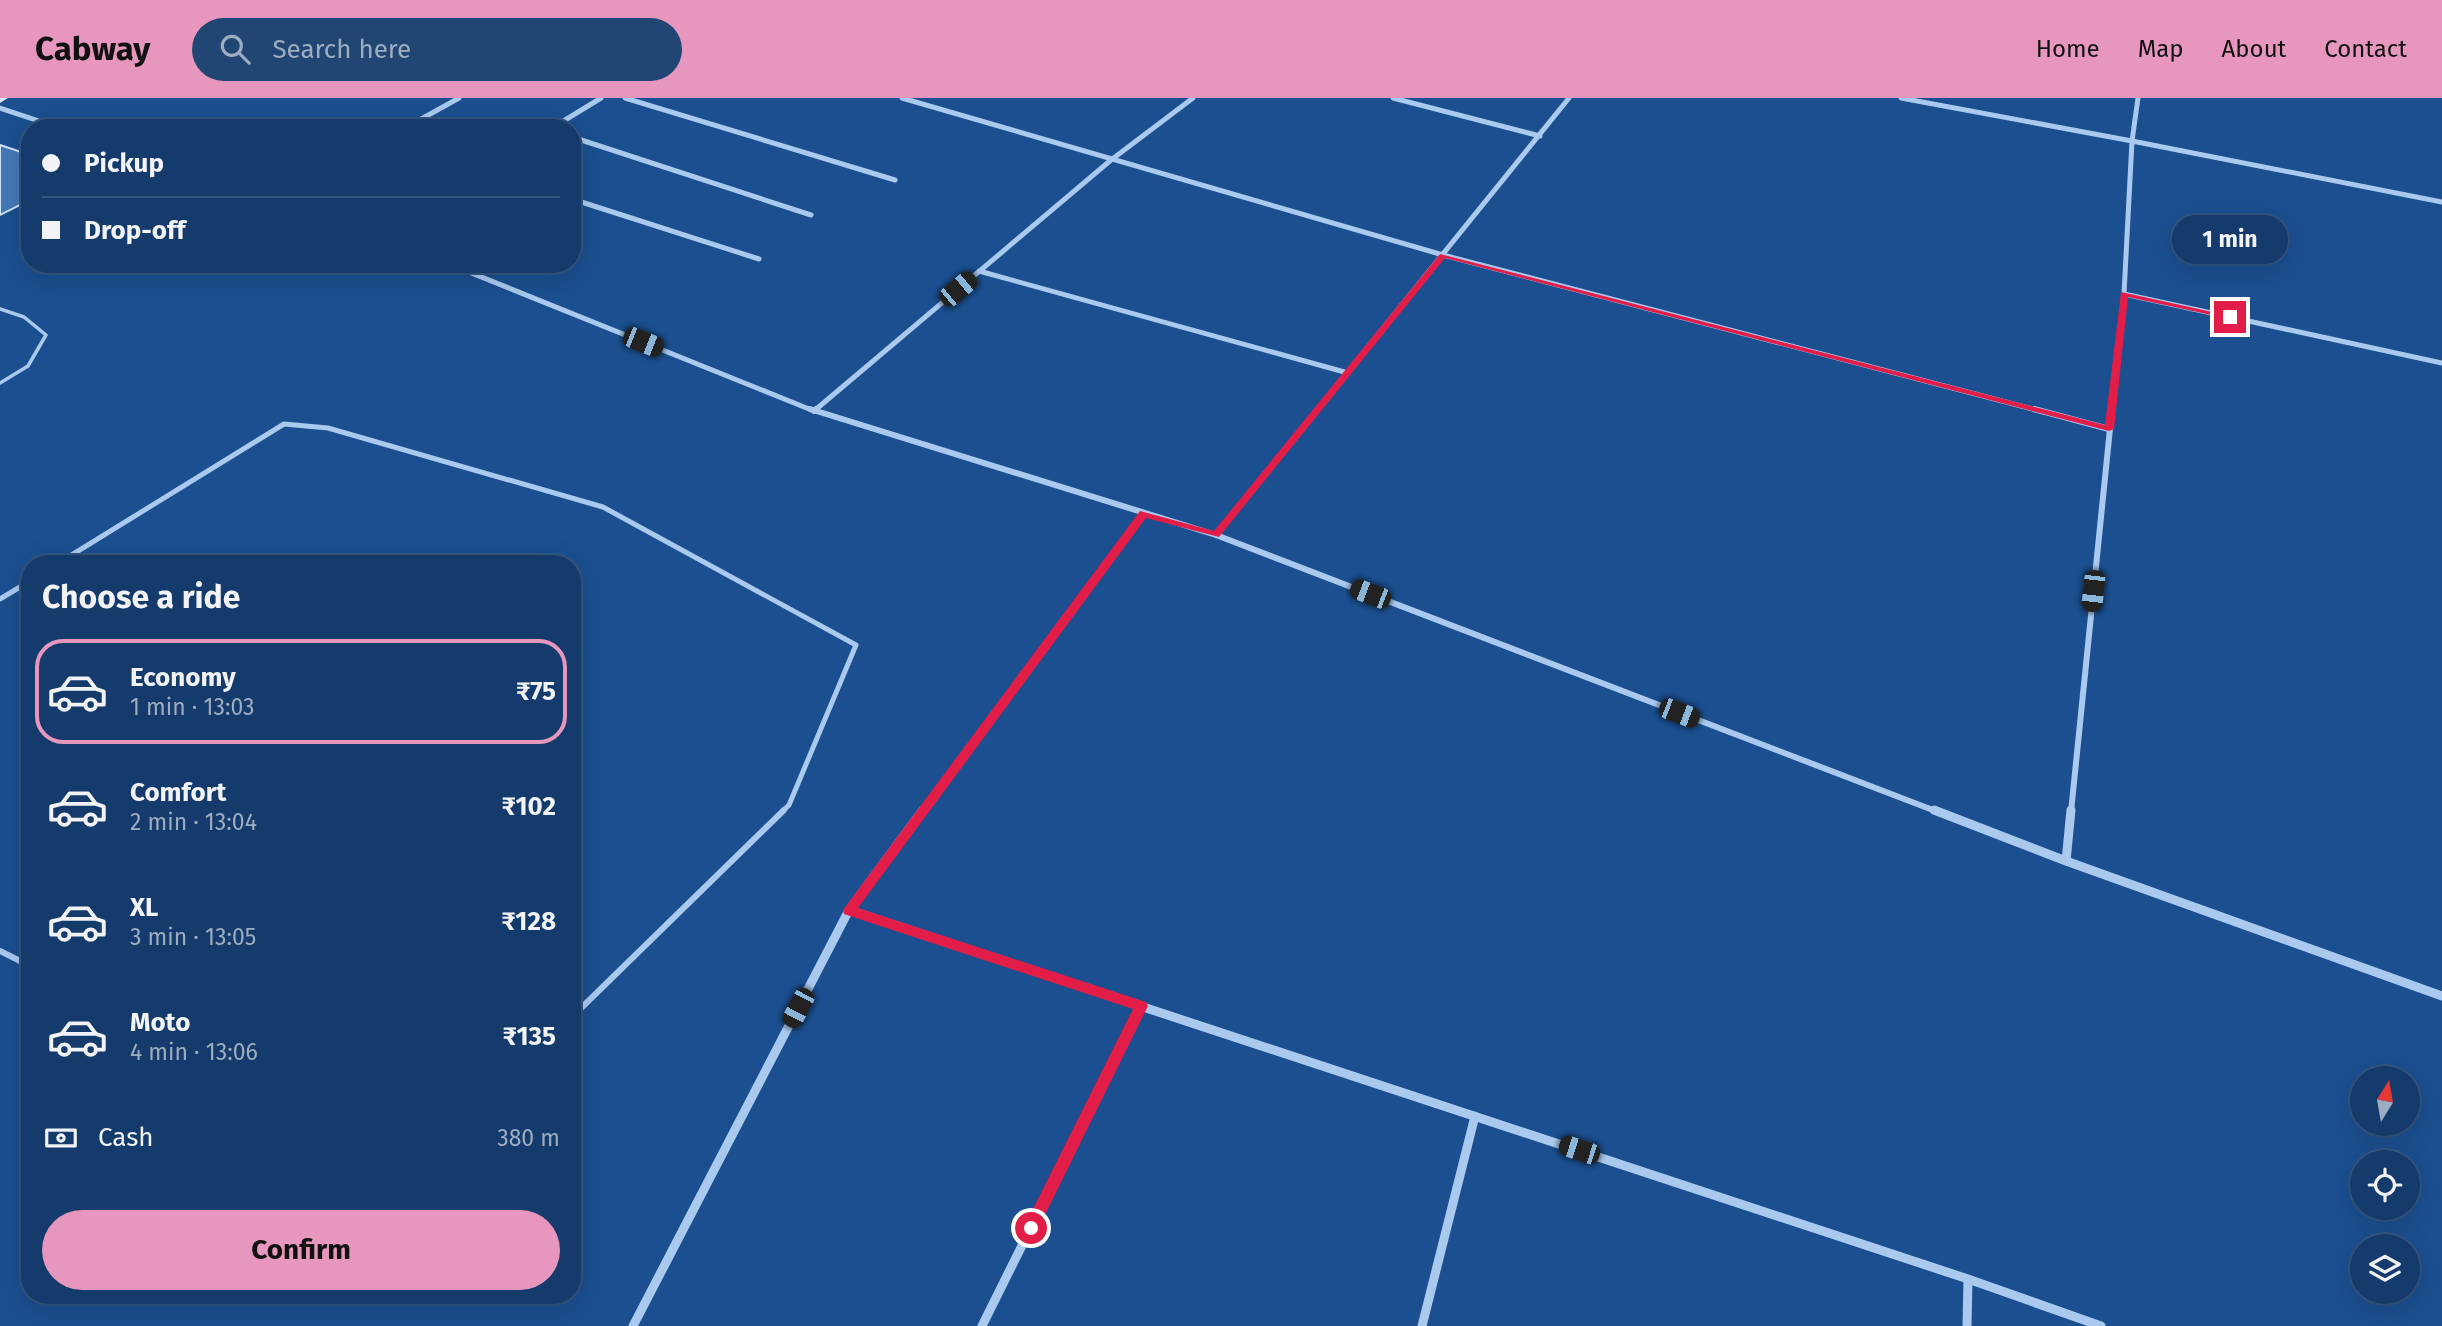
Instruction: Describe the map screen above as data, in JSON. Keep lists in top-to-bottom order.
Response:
{
  "north": "top",
  "page": {
    "header": "Cabway",
    "search": "Search here",
    "nav": [
      "Home",
      "Map",
      "About",
      "Contact"
    ],
    "banner": ["Pickup", "Drop-off"],
    "bubble": "1 min",
    "heading": "Choose a ride",
    "list": [
      {
        "name": "Economy",
        "note": "1 min · 13:03",
        "value": "₹75"
      },
      {
        "name": "Comfort",
        "note": "2 min · 13:04",
        "value": "₹102"
      },
      {
        "name": "XL",
        "note": "3 min · 13:05",
        "value": "₹128"
      },
      {
        "name": "Moto",
        "note": "4 min · 13:06",
        "value": "₹135"
      }
    ],
    "pay": ["Cash", "380 m"],
    "buttons": "Confirm"
  }
}
